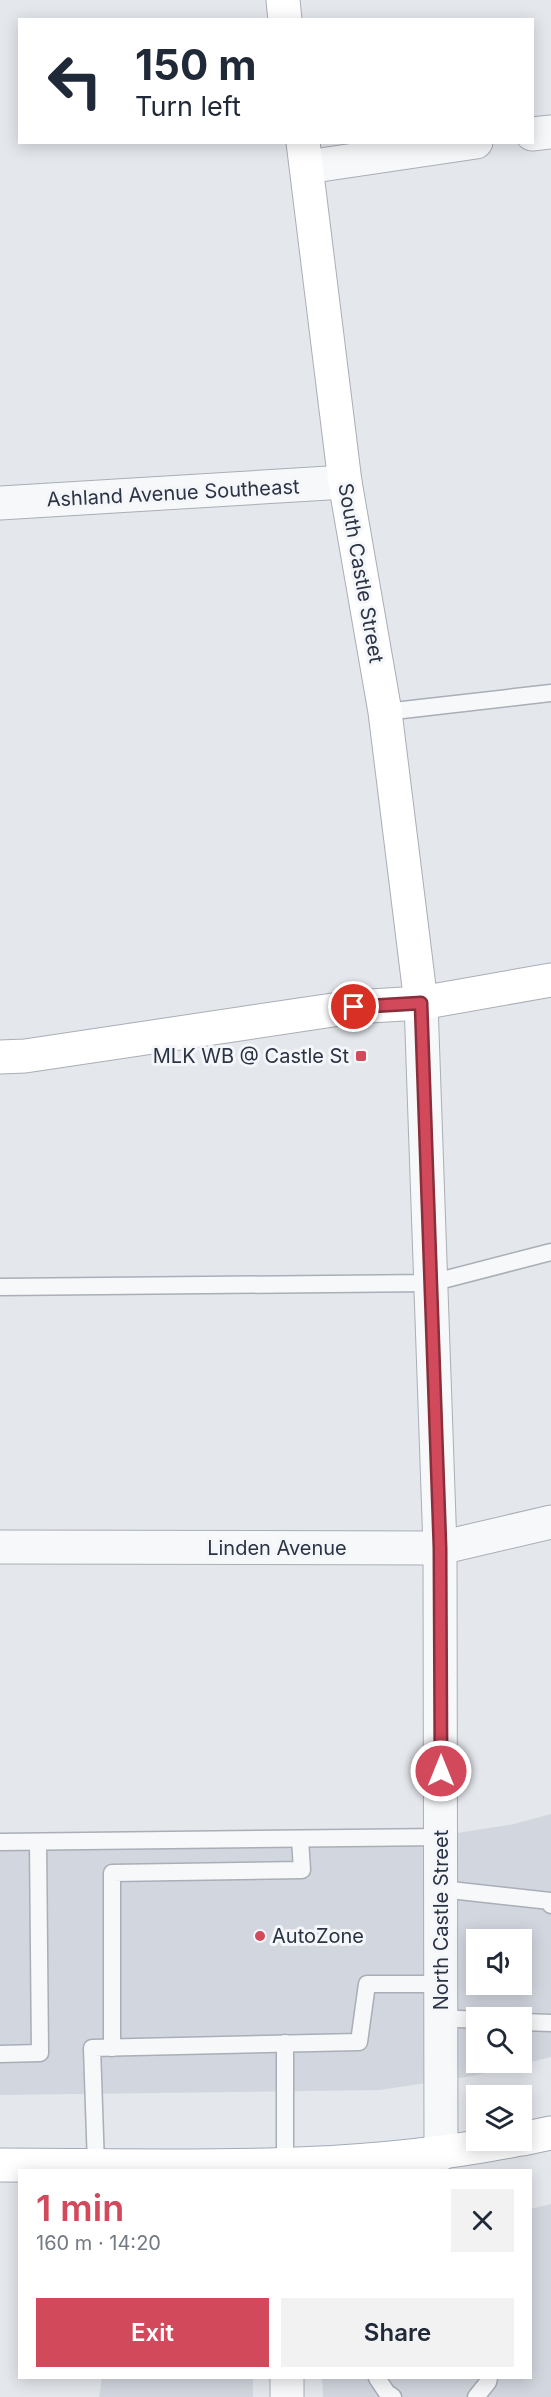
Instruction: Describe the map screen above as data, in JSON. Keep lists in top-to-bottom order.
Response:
{
  "streets": {
    "main road": ["South Castle Street"],
    "street": ["Ashland Avenue Southeast", "Linden Avenue", "North Castle Street"]
  },
  "crossings": [
    ["Ashland Avenue Southeast", "South Castle Street"],
    ["South Castle Street", "North Castle Street"],
    ["Linden Avenue", "North Castle Street"]
  ],
  "places": {
    "transit": ["MLK WB @ Castle St"],
    "other": ["AutoZone"]
  },
  "page": {
    "turn": ["150 m", "Turn left"],
    "heading": ["1 min", "160 m · 14:20"],
    "buttons": ["Exit", "Share"]
  }
}
